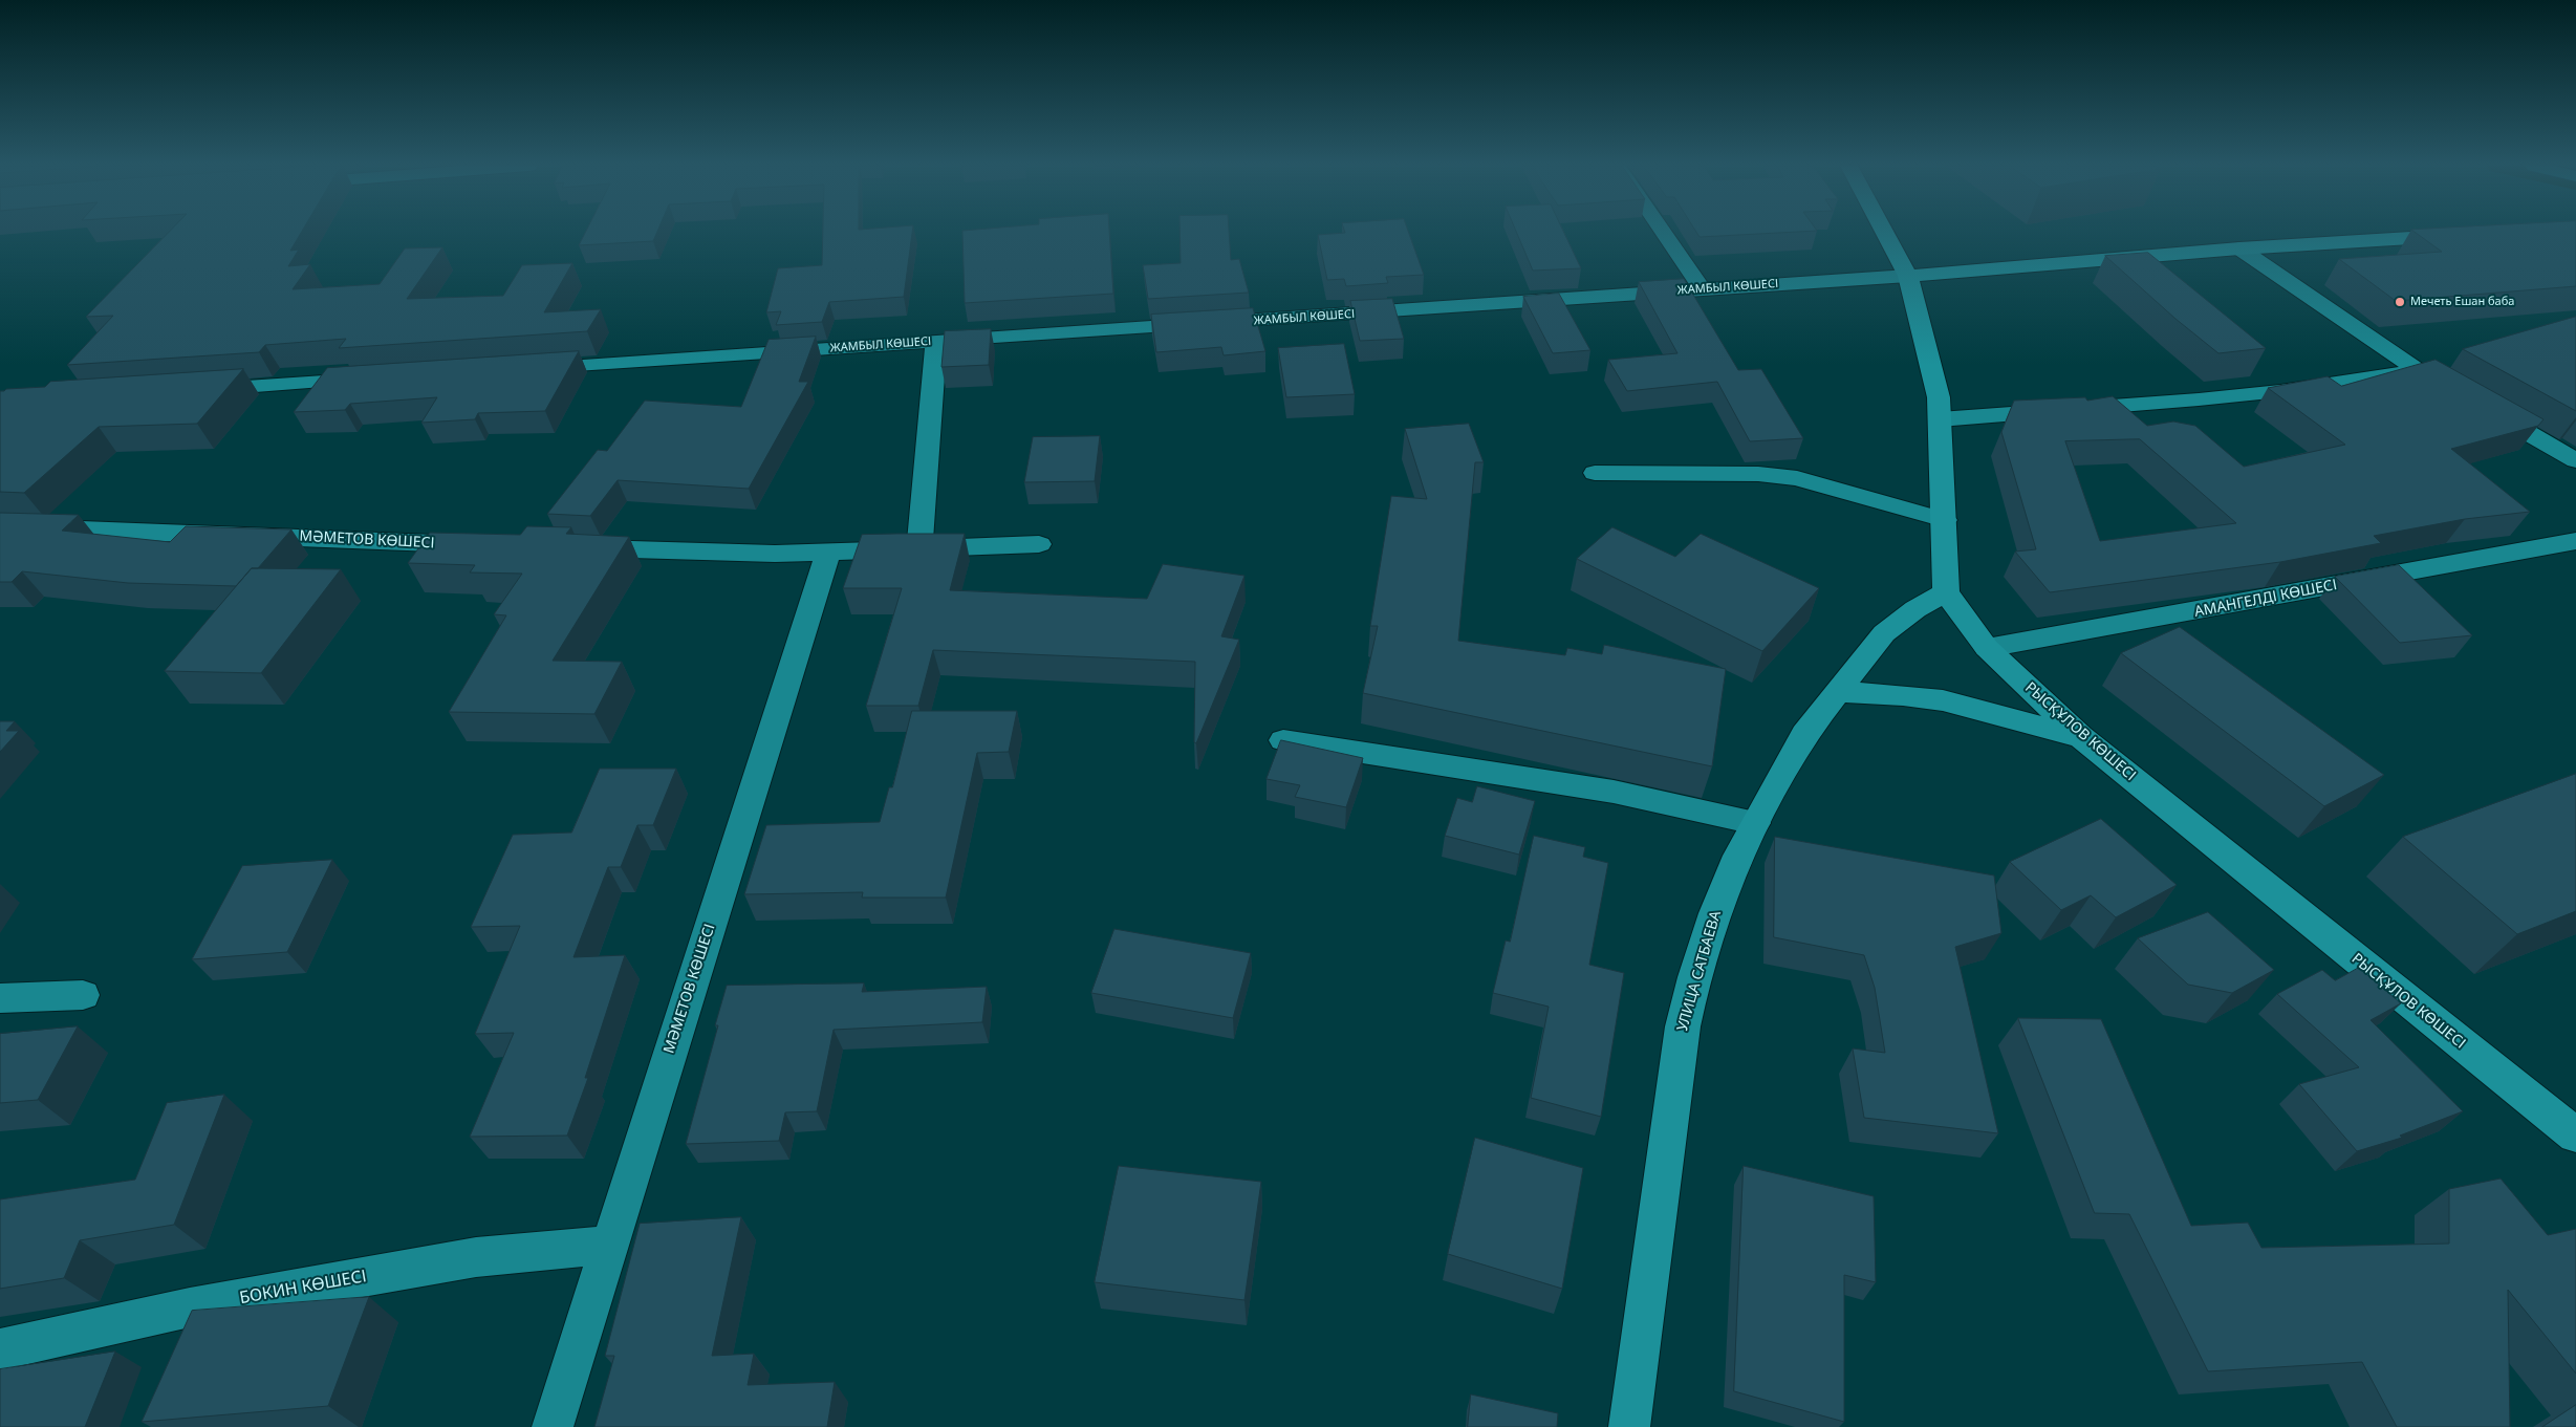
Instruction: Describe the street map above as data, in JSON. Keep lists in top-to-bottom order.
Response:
{
  "streets": {
    "main road": ["ЖАМБЫЛ КӨШЕСІ", "РЫСҚҰЛОВ КӨШЕСІ", "УЛИЦА САТБАЕВА"],
    "street": ["МӘМЕТОВ КӨШЕСІ", "АМАНГЕЛДІ КӨШЕСІ", "БОКИН КӨШЕСІ"]
  },
  "crossings": [
    ["МӘМЕТОВ КӨШЕСІ", "БОКИН КӨШЕСІ"],
    ["АМАНГЕЛДІ КӨШЕСІ", "РЫСҚҰЛОВ КӨШЕСІ"],
    ["РЫСҚҰЛОВ КӨШЕСІ", "УЛИЦА САТБАЕВА"]
  ],
  "places": ["Мечеть Ешан баба"]
}
